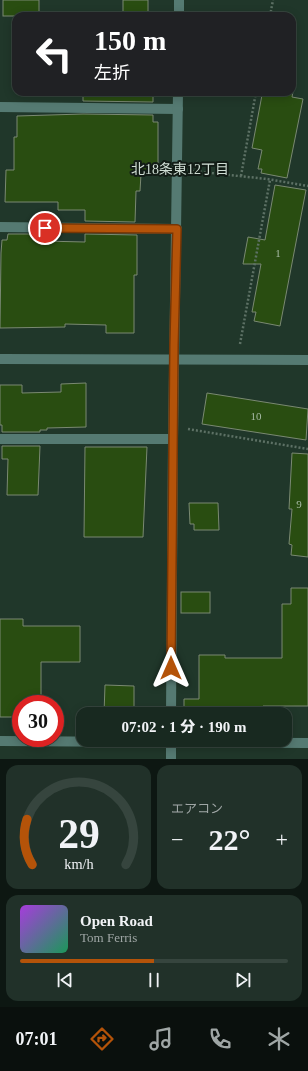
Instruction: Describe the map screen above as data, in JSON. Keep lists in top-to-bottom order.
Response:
{
  "districts": ["北18条東12丁目"],
  "house_numbers": ["1", "10", "9"],
  "page": {
    "turn": ["150 m", "左折"],
    "limit": "30",
    "trip": "07:02 · 1 分 · 190 m",
    "tile": "エアコン",
    "heat": ["−", "22°", "+"],
    "song": ["Open Road", "Tom Ferris"],
    "tabs": "07:01",
    "gauge": ["29", "km/h"]
  }
}
